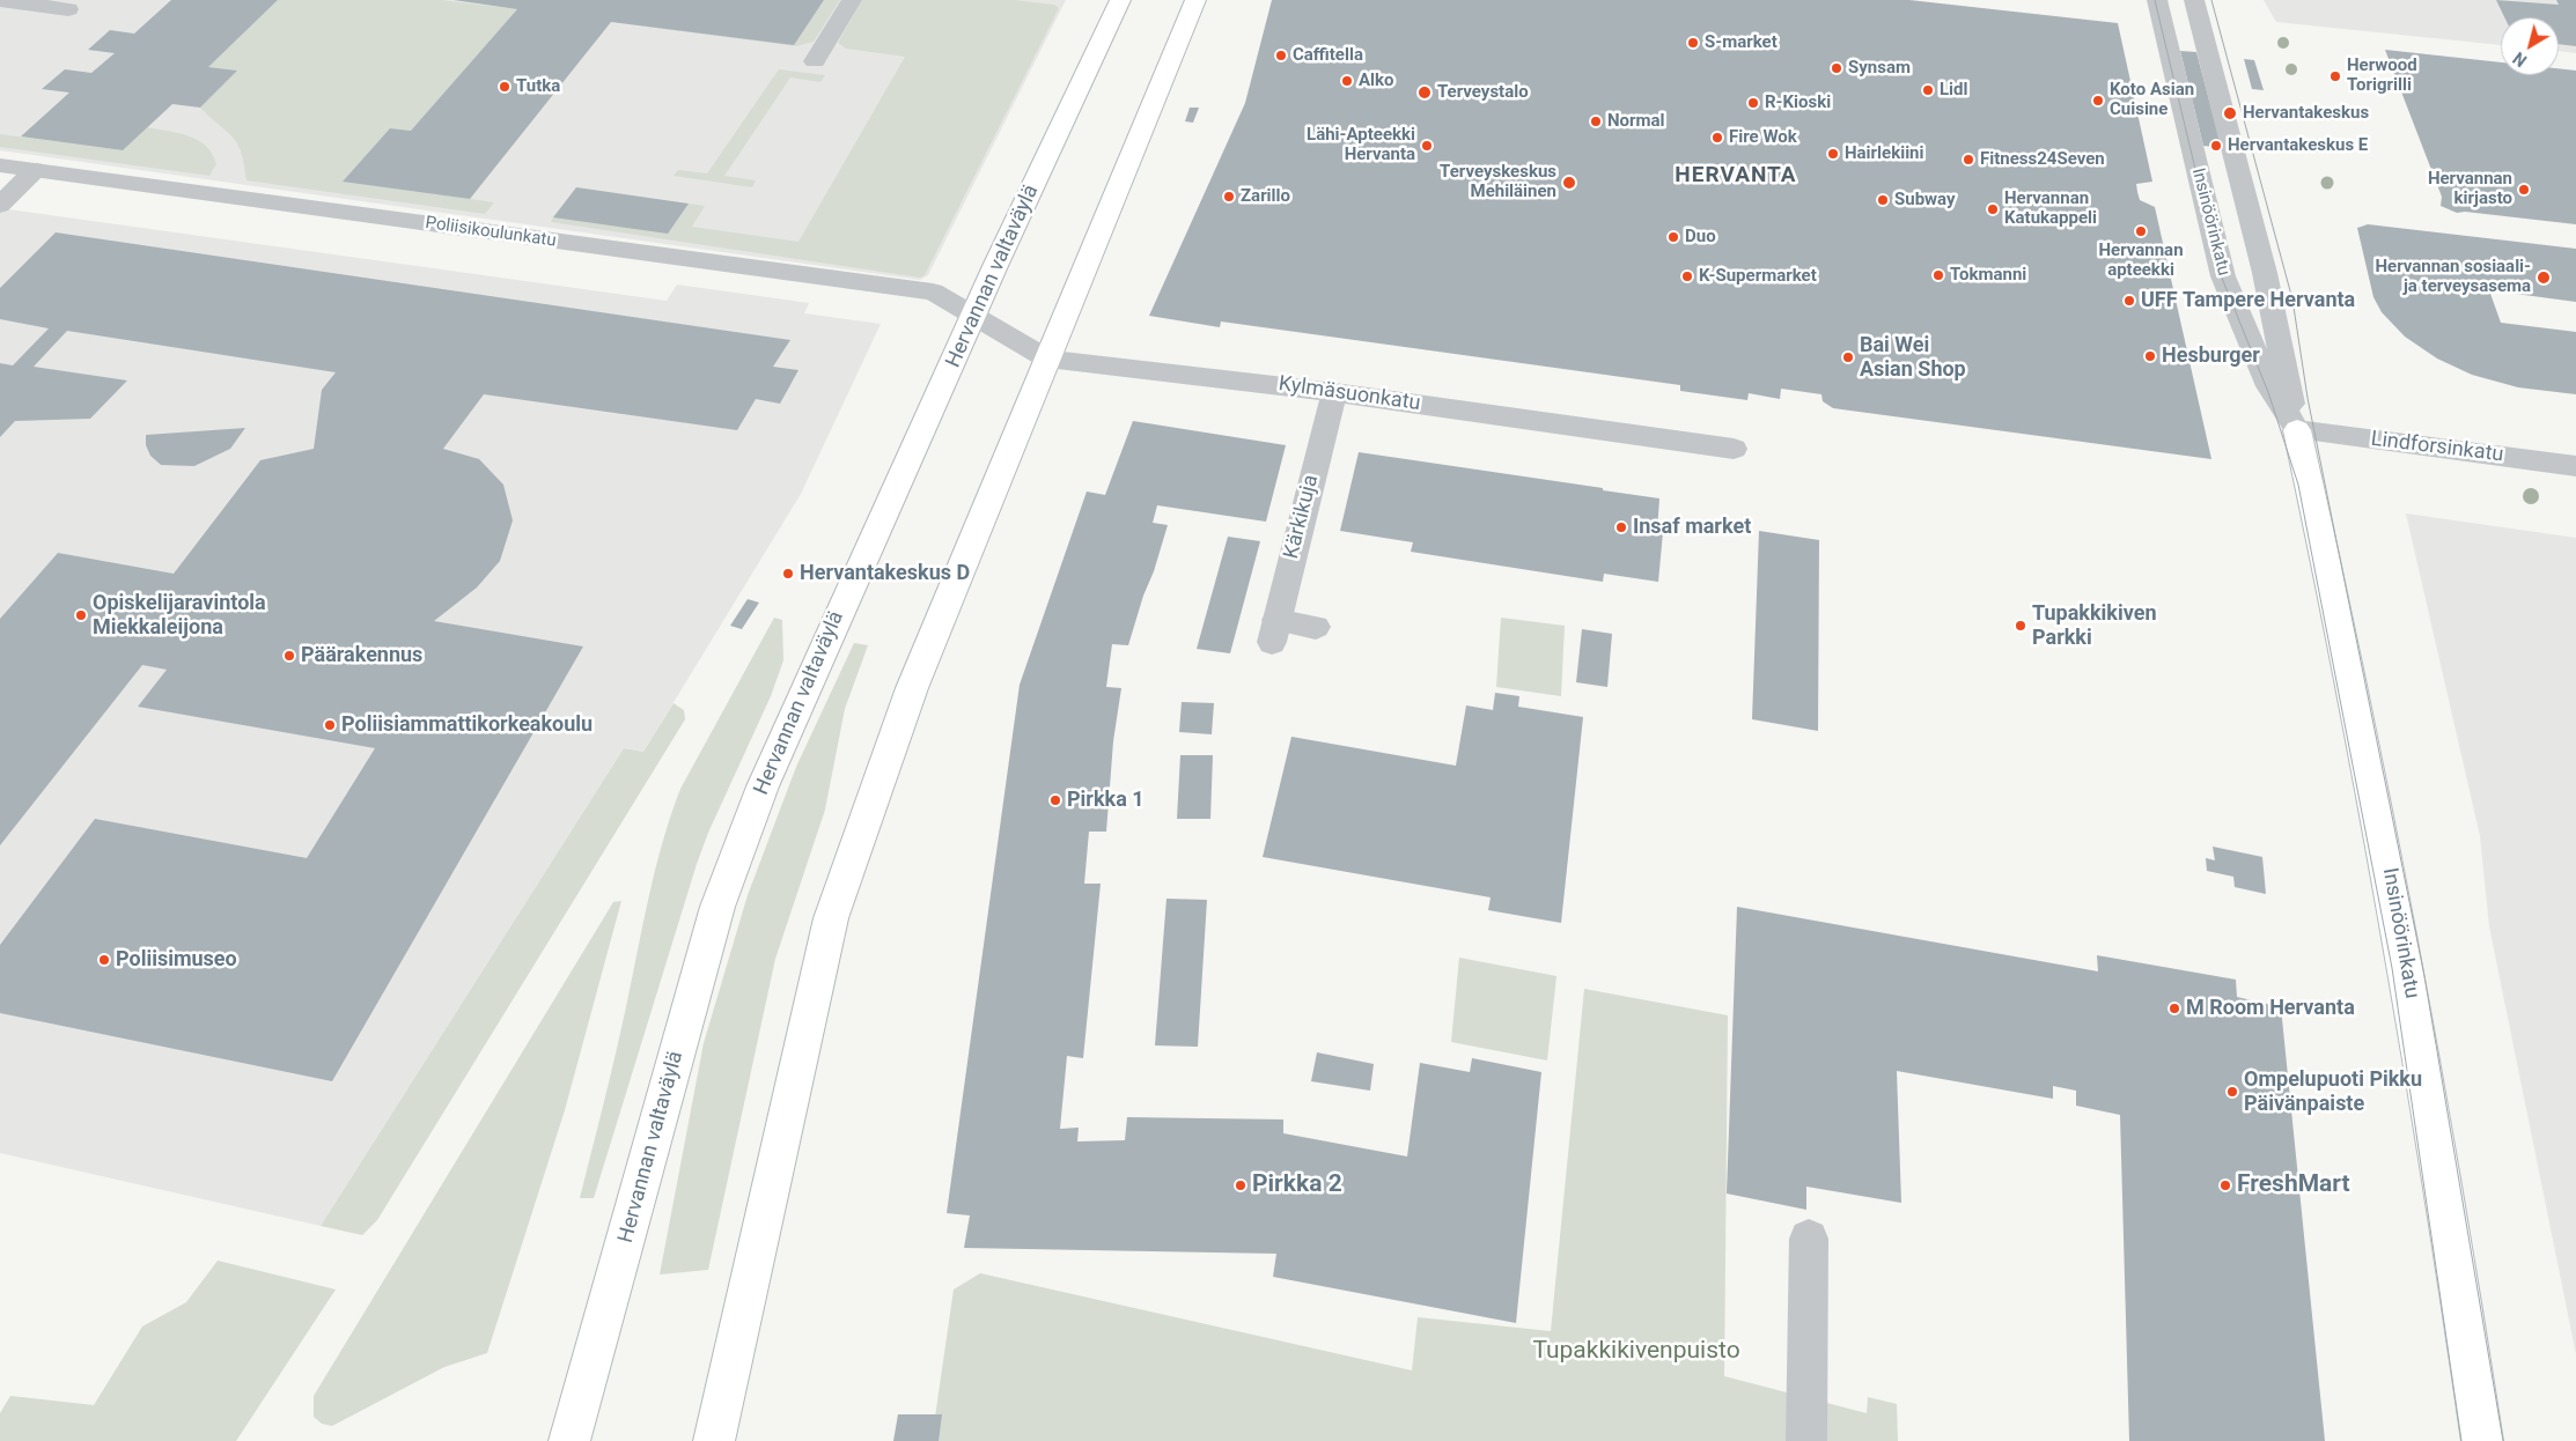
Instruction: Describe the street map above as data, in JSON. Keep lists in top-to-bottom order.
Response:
{
  "streets": {
    "main road": ["Insinöörinkatu", "Hervannan valtaväylä"],
    "street": [
      "Poliisikoulunkatu",
      "Kylmäsuonkatu",
      "Lindforsinkatu",
      "Kärkikuja"
    ]
  },
  "crossings": [
    ["Insinöörinkatu", "Lindforsinkatu"],
    ["Poliisikoulunkatu", "Hervannan valtaväylä"],
    ["Poliisikoulunkatu", "Kylmäsuonkatu"],
    ["Hervannan valtaväylä", "Kylmäsuonkatu"],
    ["Kylmäsuonkatu", "Kärkikuja"]
  ],
  "districts": ["HERVANTA"],
  "parks": ["Tupakkikivenpuisto"],
  "places": [
    "S-market",
    "Caffitella",
    "Synsam",
    "Herwood Torigrilli",
    "Alko",
    "Tutka",
    "Lidl",
    "Terveystalo",
    "Koto Asian Cuisine",
    "R-Kioski",
    "Hervantakeskus",
    "Normal",
    "Fire Wok",
    "Lähi-Apteekki Hervanta",
    "Hervantakeskus E",
    "Hairlekiini",
    "Fitness24Seven",
    "Terveyskeskus Mehiläinen",
    "Hervannan kirjasto",
    "Zarillo",
    "Subway",
    "Hervannan Katukappeli",
    "Hervannan apteekki",
    "Duo",
    "Tokmanni",
    "K-Supermarket",
    "Hervannan sosiaali- ja terveysasema",
    "UFF Tampere Hervanta",
    "Hesburger",
    "Bai Wei Asian Shop",
    "Insaf market",
    "Hervantakeskus D",
    "Opiskelijaravintola Miekkaleijona",
    "Tupakkikiven Parkki",
    "Päärakennus",
    "Poliisiammattikorkeakoulu",
    "Pirkka 1",
    "Poliisimuseo",
    "M Room Hervanta",
    "Ompelupuoti Pikku Päivänpaiste",
    "Pirkka 2",
    "FreshMart"
  ],
  "north": "bottom left"
}
